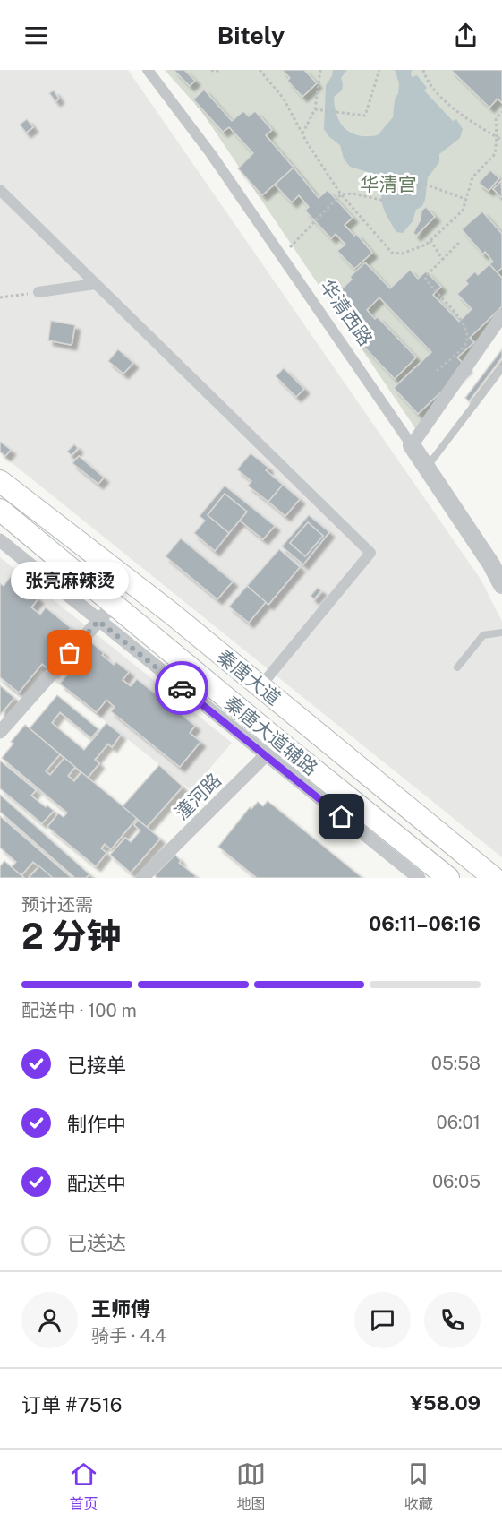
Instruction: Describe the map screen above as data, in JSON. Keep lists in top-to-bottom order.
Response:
{
  "streets": {
    "main road": ["秦唐大道"],
    "street": ["华清西路", "秦唐大道辅路", "潼河路"]
  },
  "crossings": [
    ["秦唐大道", "秦唐大道辅路"],
    ["秦唐大道", "潼河路"],
    ["秦唐大道辅路", "潼河路"]
  ],
  "parks": ["华清宫"],
  "places": ["张亮麻辣烫"],
  "page": {
    "header": "Bitely",
    "bubble": "张亮麻辣烫",
    "heading": ["2 分钟", "预计还需", "06:11–06:16"],
    "panel": [
      "王师傅",
      "骑手 · 4.4",
      "订单 #7516",
      "¥58.09"
    ],
    "bar": "配送中 · 100 m",
    "list": [
      ["已接单", "05:58"],
      ["制作中", "06:01"],
      ["配送中", "06:05"],
      "已送达"
    ],
    "tabs": ["首页", "地图", "收藏"]
  }
}
